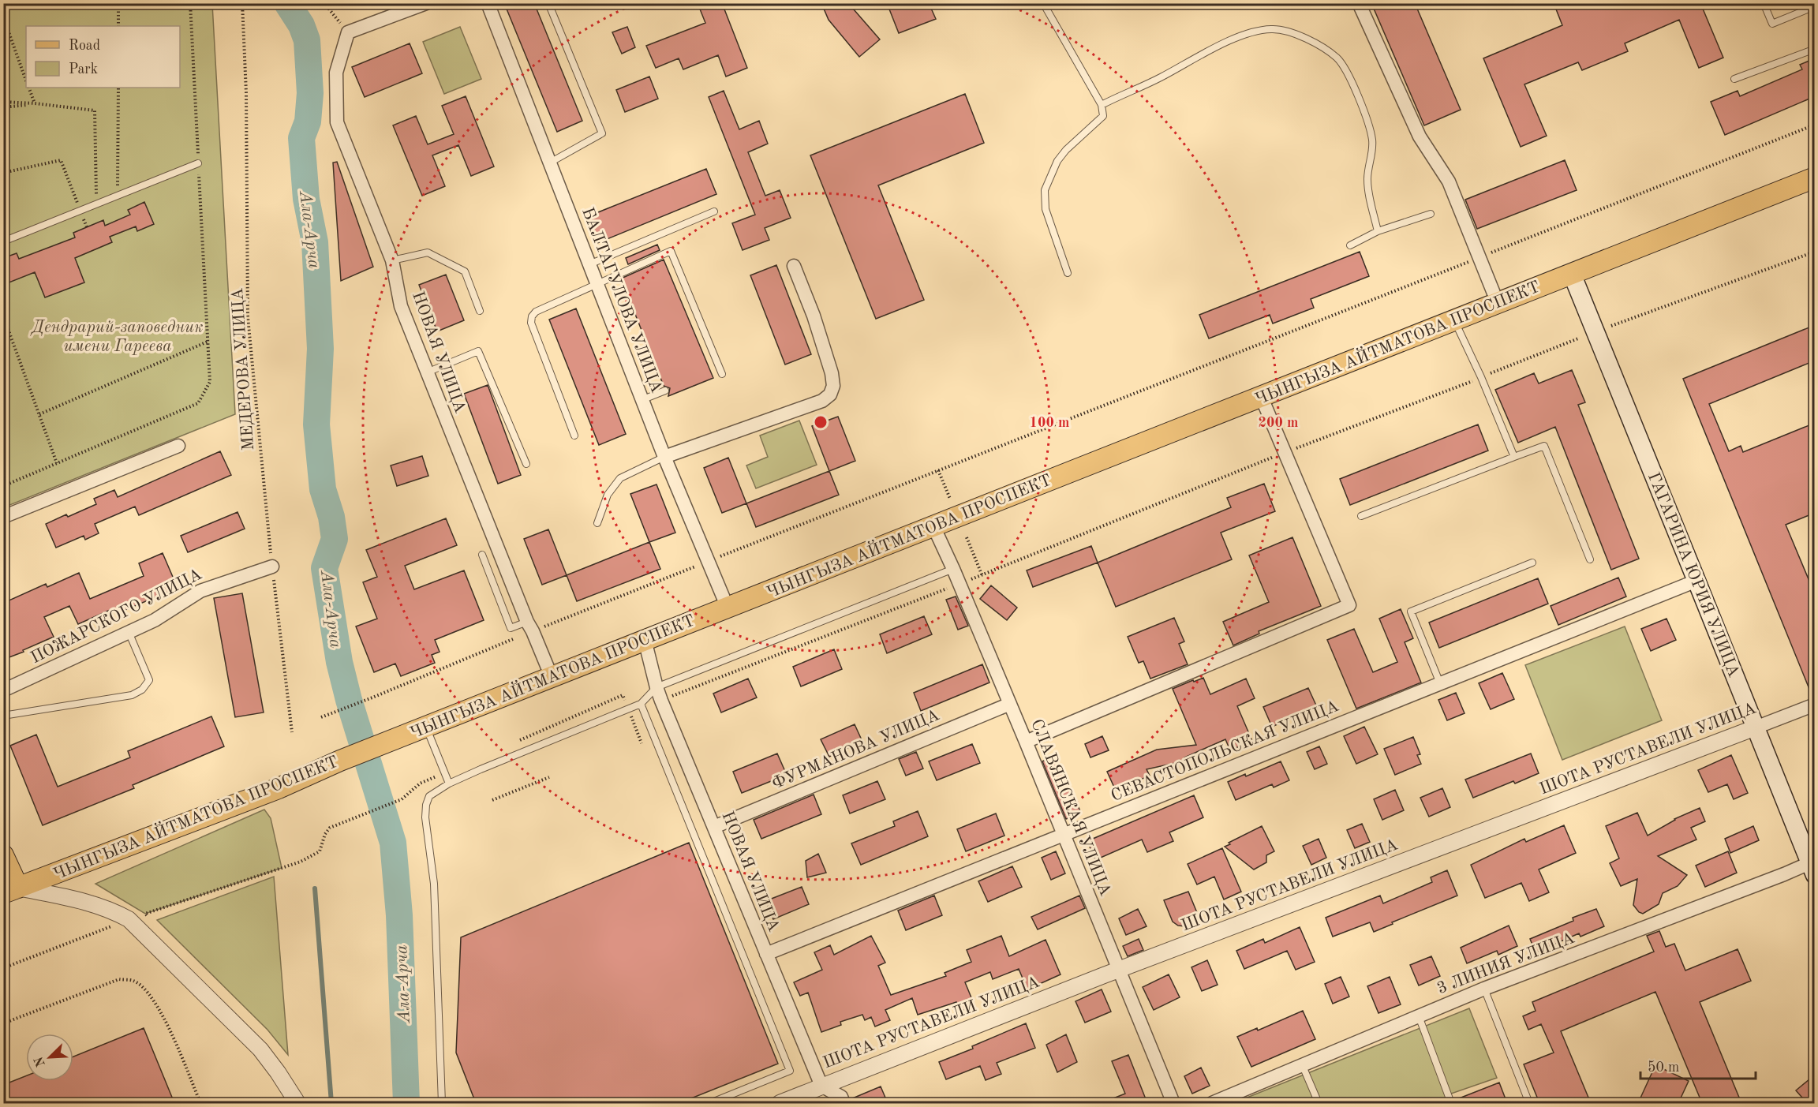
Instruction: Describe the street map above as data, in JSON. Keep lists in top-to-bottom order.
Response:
{
  "streets": {
    "main road": ["ЧЫНГЫЗА АЙТМАТОВА ПРОСПЕКТ", "ГАГАРИНА ЮРИЯ УЛИЦА"],
    "street": [
      "БАЛТАГУЛОВА УЛИЦА",
      "НОВАЯ УЛИЦА",
      "ПОЖАРСКОГО УЛИЦА",
      "ШОТА РУСТАВЕЛИ УЛИЦА",
      "ФУРМАНОВА УЛИЦА",
      "СЕВАСТОПОЛЬСКАЯ УЛИЦА",
      "СЛАВЯНСКАЯ УЛИЦА",
      "3 ЛИНИЯ УЛИЦА"
    ],
    "path": ["МЕДЕРОВА УЛИЦА"]
  },
  "crossings": [
    ["БАЛТАГУЛОВА УЛИЦА", "ЧЫНГЫЗА АЙТМАТОВА ПРОСПЕКТ"],
    ["ЧЫНГЫЗА АЙТМАТОВА ПРОСПЕКТ", "НОВАЯ УЛИЦА"],
    ["ЧЫНГЫЗА АЙТМАТОВА ПРОСПЕКТ", "ГАГАРИНА ЮРИЯ УЛИЦА"],
    ["ЧЫНГЫЗА АЙТМАТОВА ПРОСПЕКТ", "СЛАВЯНСКАЯ УЛИЦА"],
    ["НОВАЯ УЛИЦА", "ШОТА РУСТАВЕЛИ УЛИЦА"],
    ["НОВАЯ УЛИЦА", "ФУРМАНОВА УЛИЦА"],
    ["НОВАЯ УЛИЦА", "СЕВАСТОПОЛЬСКАЯ УЛИЦА"],
    ["МЕДЕРОВА УЛИЦА", "ПОЖАРСКОГО УЛИЦА"],
    ["ГАГАРИНА ЮРИЯ УЛИЦА", "ШОТА РУСТАВЕЛИ УЛИЦА"],
    ["ГАГАРИНА ЮРИЯ УЛИЦА", "СЕВАСТОПОЛЬСКАЯ УЛИЦА"],
    ["ГАГАРИНА ЮРИЯ УЛИЦА", "3 ЛИНИЯ УЛИЦА"],
    ["ШОТА РУСТАВЕЛИ УЛИЦА", "СЛАВЯНСКАЯ УЛИЦА"],
    ["ФУРМАНОВА УЛИЦА", "СЛАВЯНСКАЯ УЛИЦА"],
    ["СЕВАСТОПОЛЬСКАЯ УЛИЦА", "СЛАВЯНСКАЯ УЛИЦА"]
  ],
  "water": ["Ала-Арча"],
  "parks": ["Дендрарий-заповедник имени Гареева"],
  "legend": ["Road", "Park"],
  "scale_bar": "50 m",
  "north": "bottom left",
  "rings": ["100 m", "200 m"]
}
